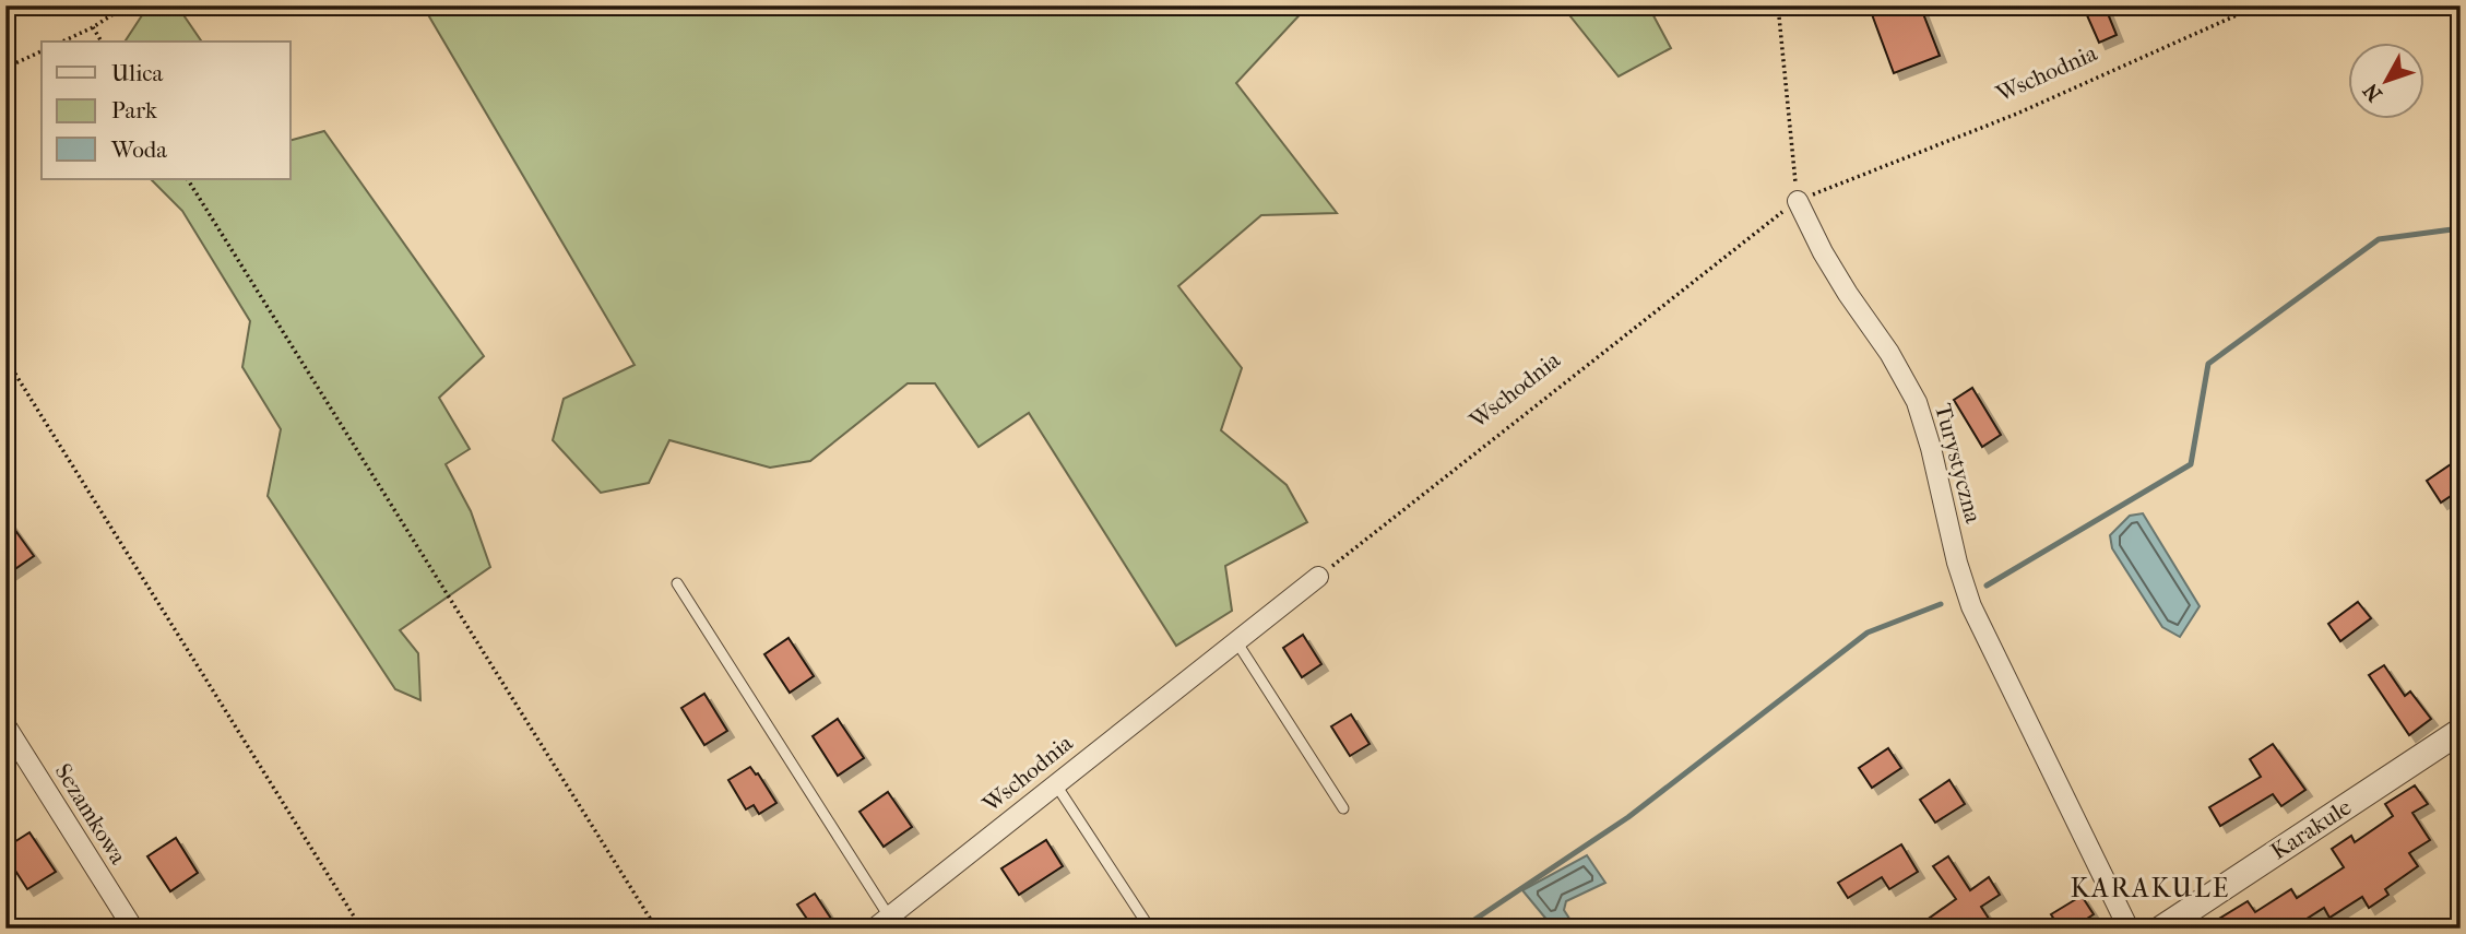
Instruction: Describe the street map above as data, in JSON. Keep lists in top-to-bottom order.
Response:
{
  "streets": {
    "street": [
      "Wschodnia",
      "Turystyczna",
      "Sezamkowa",
      "Karakule"
    ]
  },
  "crossings": [
    ["Wschodnia", "Turystyczna"]
  ],
  "districts": ["KARAKULE"],
  "legend": ["Ulica", "Park", "Woda"],
  "north": "bottom left"
}
